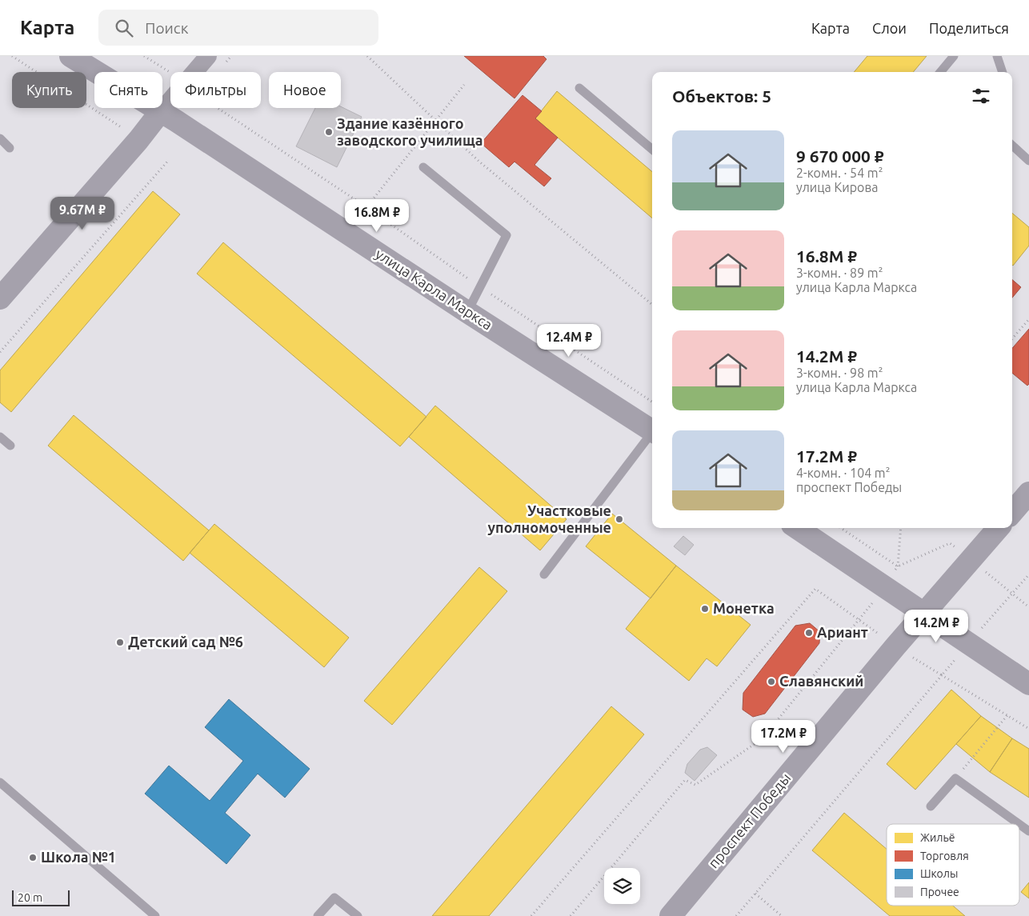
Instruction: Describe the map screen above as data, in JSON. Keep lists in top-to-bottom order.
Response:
{
  "streets": {
    "main road": ["улица Карла Маркса", "проспект Победы"]
  },
  "places": [
    "Здание казённого заводского училища",
    "Участковые уполномоченные",
    "Монетка",
    "Ариант",
    "Детский сад №6",
    "Славянский",
    "Школа №1"
  ],
  "legend": [
    "Жильё",
    "Торговля",
    "Школы",
    "Прочее"
  ],
  "scale_bar": "20 m",
  "page": {
    "header": "Карта",
    "search": "Поиск",
    "nav": ["Карта", "Слои", "Поделиться"],
    "chip": [
      "Купить",
      "Снять",
      "Фильтры",
      "Новое"
    ],
    "heading": "Объектов: 5",
    "list": [
      {
        "name": "9 670 000 ₽",
        "note": "2-комн. · 54 m² · улица Кирова"
      },
      {
        "name": "16.8M ₽",
        "note": "3-комн. · 89 m² · улица Карла Маркса"
      },
      {
        "name": "14.2M ₽",
        "note": "3-комн. · 98 m² · улица Карла Маркса"
      },
      {
        "name": "17.2M ₽",
        "note": "4-комн. · 104 m² · проспект Победы"
      }
    ],
    "price": [
      "9.67M ₽",
      "16.8M ₽",
      "12.4M ₽",
      "14.2M ₽",
      "17.2M ₽"
    ],
    "scale": "20 m"
  }
}
